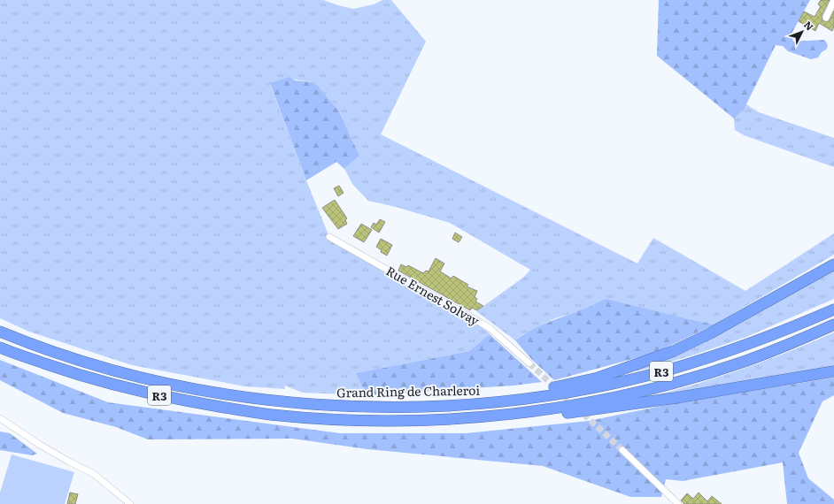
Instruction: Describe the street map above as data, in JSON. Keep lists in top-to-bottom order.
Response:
{
  "streets": {
    "highway": ["R3", "Grand Ring de Charleroi"],
    "street": ["Rue Ernest Solvay"]
  },
  "north": "top right"
}
